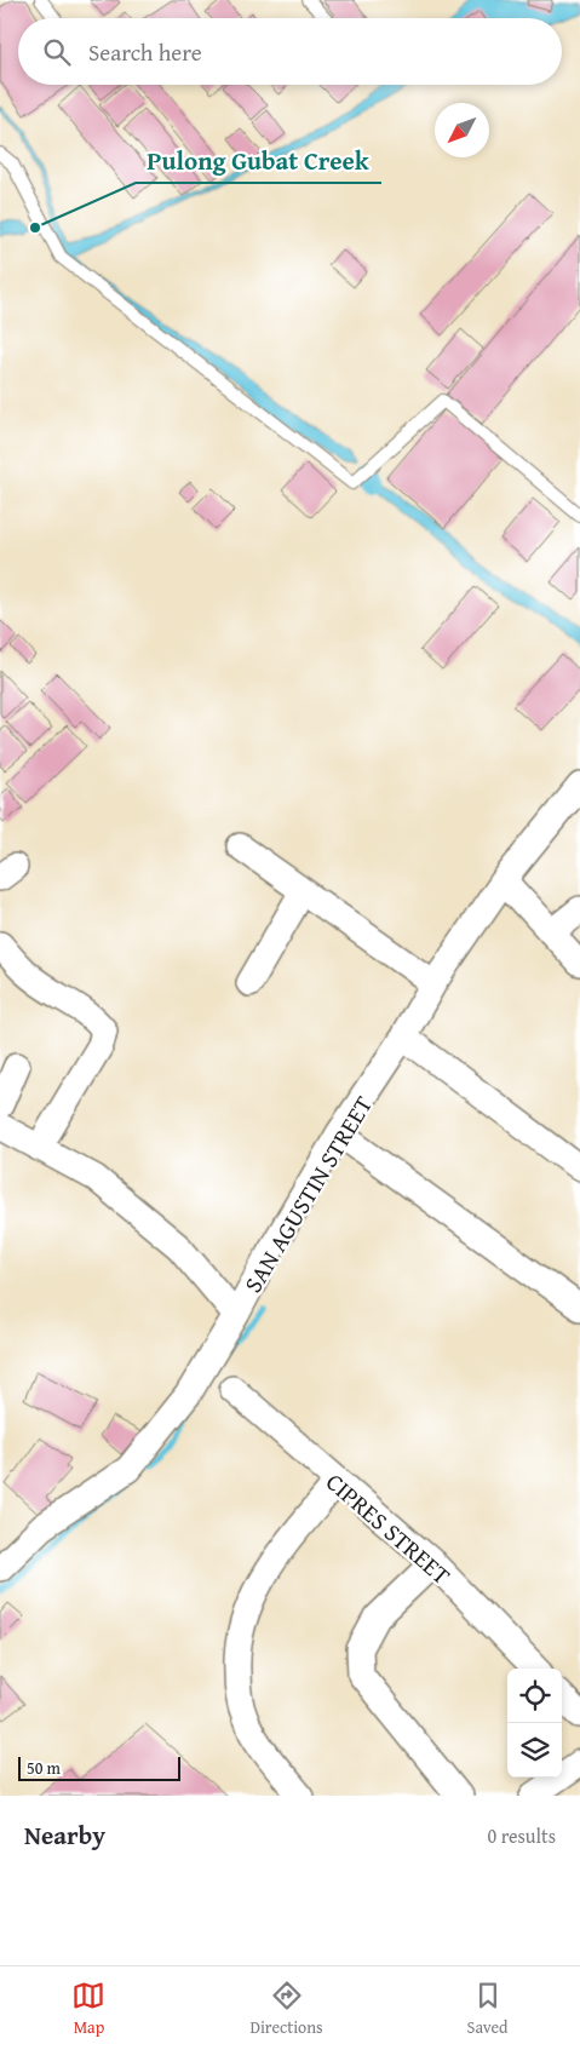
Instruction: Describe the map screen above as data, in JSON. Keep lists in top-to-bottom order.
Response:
{
  "streets": {
    "street": ["SAN AGUSTIN STREET", "CIPRES STREET"]
  },
  "places": ["Pulong Gubat Creek"],
  "scale_bar": "50 m",
  "north": "bottom left",
  "page": {
    "search": "Search here",
    "scale": "50 m",
    "heading": ["Nearby", "0 results"],
    "nav": ["Map", "Directions", "Saved"]
  }
}
